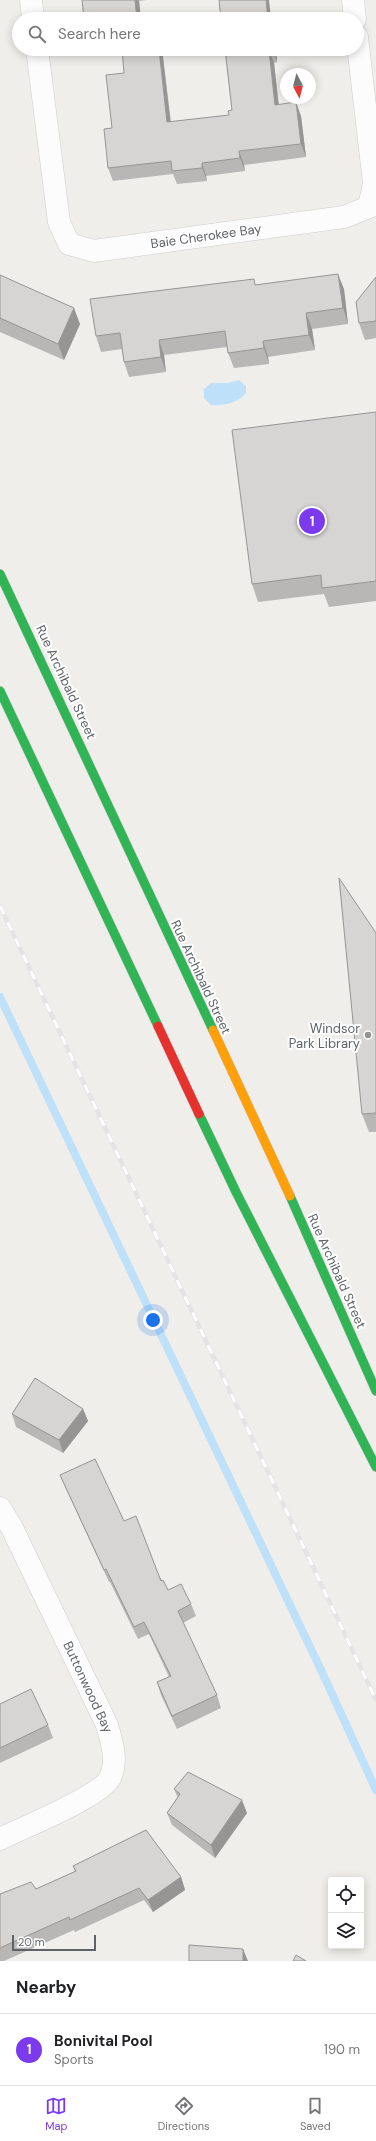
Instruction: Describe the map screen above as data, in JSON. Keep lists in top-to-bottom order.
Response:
{
  "streets": {
    "main road": ["Rue Archibald Street"],
    "street": ["Baie Cherokee Bay", "Buttonwood Bay"]
  },
  "places": ["Windsor Park Library"],
  "scale_bar": "20 m",
  "north": "bottom",
  "page": {
    "search": "Search here",
    "pins": "1",
    "scale": "20 m",
    "heading": "Nearby",
    "list": [
      {
        "mark": "1",
        "name": "Bonivital Pool",
        "note": "Sports",
        "value": "190 m"
      }
    ],
    "nav": ["Map", "Directions", "Saved"]
  }
}
